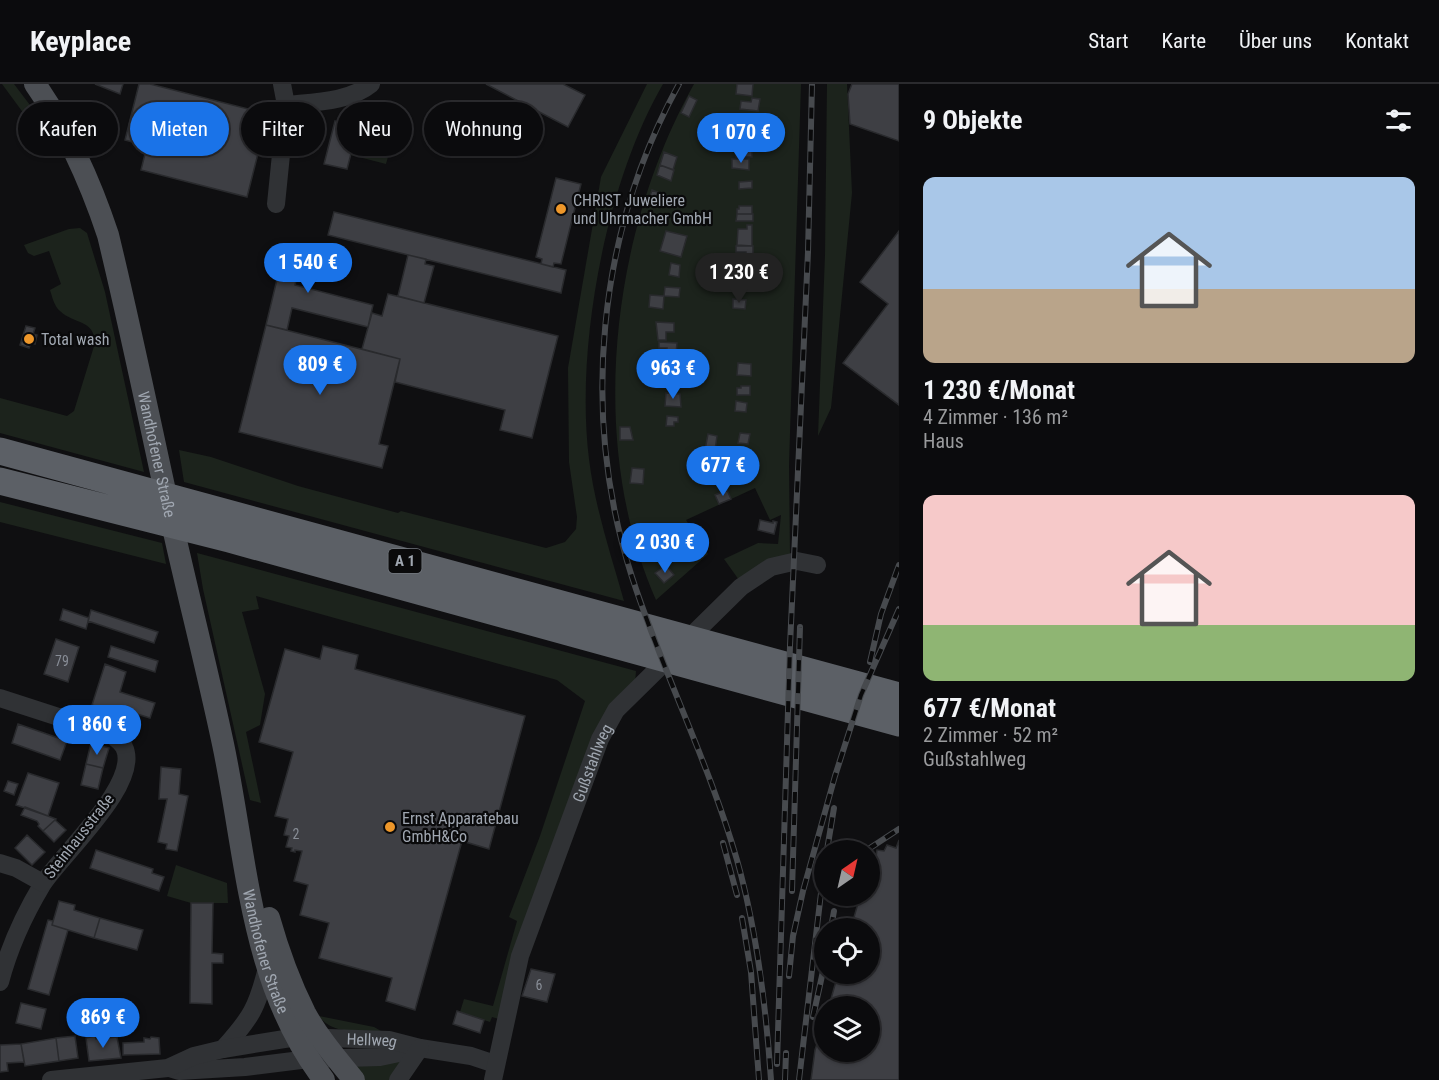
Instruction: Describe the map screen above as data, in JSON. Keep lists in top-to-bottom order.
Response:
{
  "streets": {
    "highway": ["A 1"],
    "main road": ["Wandhofener Straße"],
    "street": ["Gußstahlweg", "Steinhausstraße", "Hellweg"]
  },
  "crossings": [
    ["Wandhofener Straße", "Hellweg"],
    ["Gußstahlweg", "Hellweg"]
  ],
  "places": ["CHRIST Juweliere und Uhrmacher GmbH", "Total wash", "Ernst Apparatebau GmbH&Co"],
  "house_numbers": ["79", "2", "6"],
  "north": "top right",
  "page": {
    "header": "Keyplace",
    "nav": [
      "Start",
      "Karte",
      "Über uns",
      "Kontakt"
    ],
    "heading": "9 Objekte",
    "chip": [
      "Kaufen",
      "Mieten",
      "Filter",
      "Neu",
      "Wohnung"
    ],
    "price": [
      "1 070 €",
      "1 540 €",
      "1 230 €",
      "809 €",
      "963 €",
      "677 €",
      "2 030 €",
      "1 860 €",
      "869 €"
    ],
    "list": [
      {
        "name": "1 230 €/Monat",
        "note": "4 Zimmer · 136 m² · Haus"
      },
      {
        "name": "677 €/Monat",
        "note": "2 Zimmer · 52 m² · Gußstahlweg"
      }
    ]
  }
}
